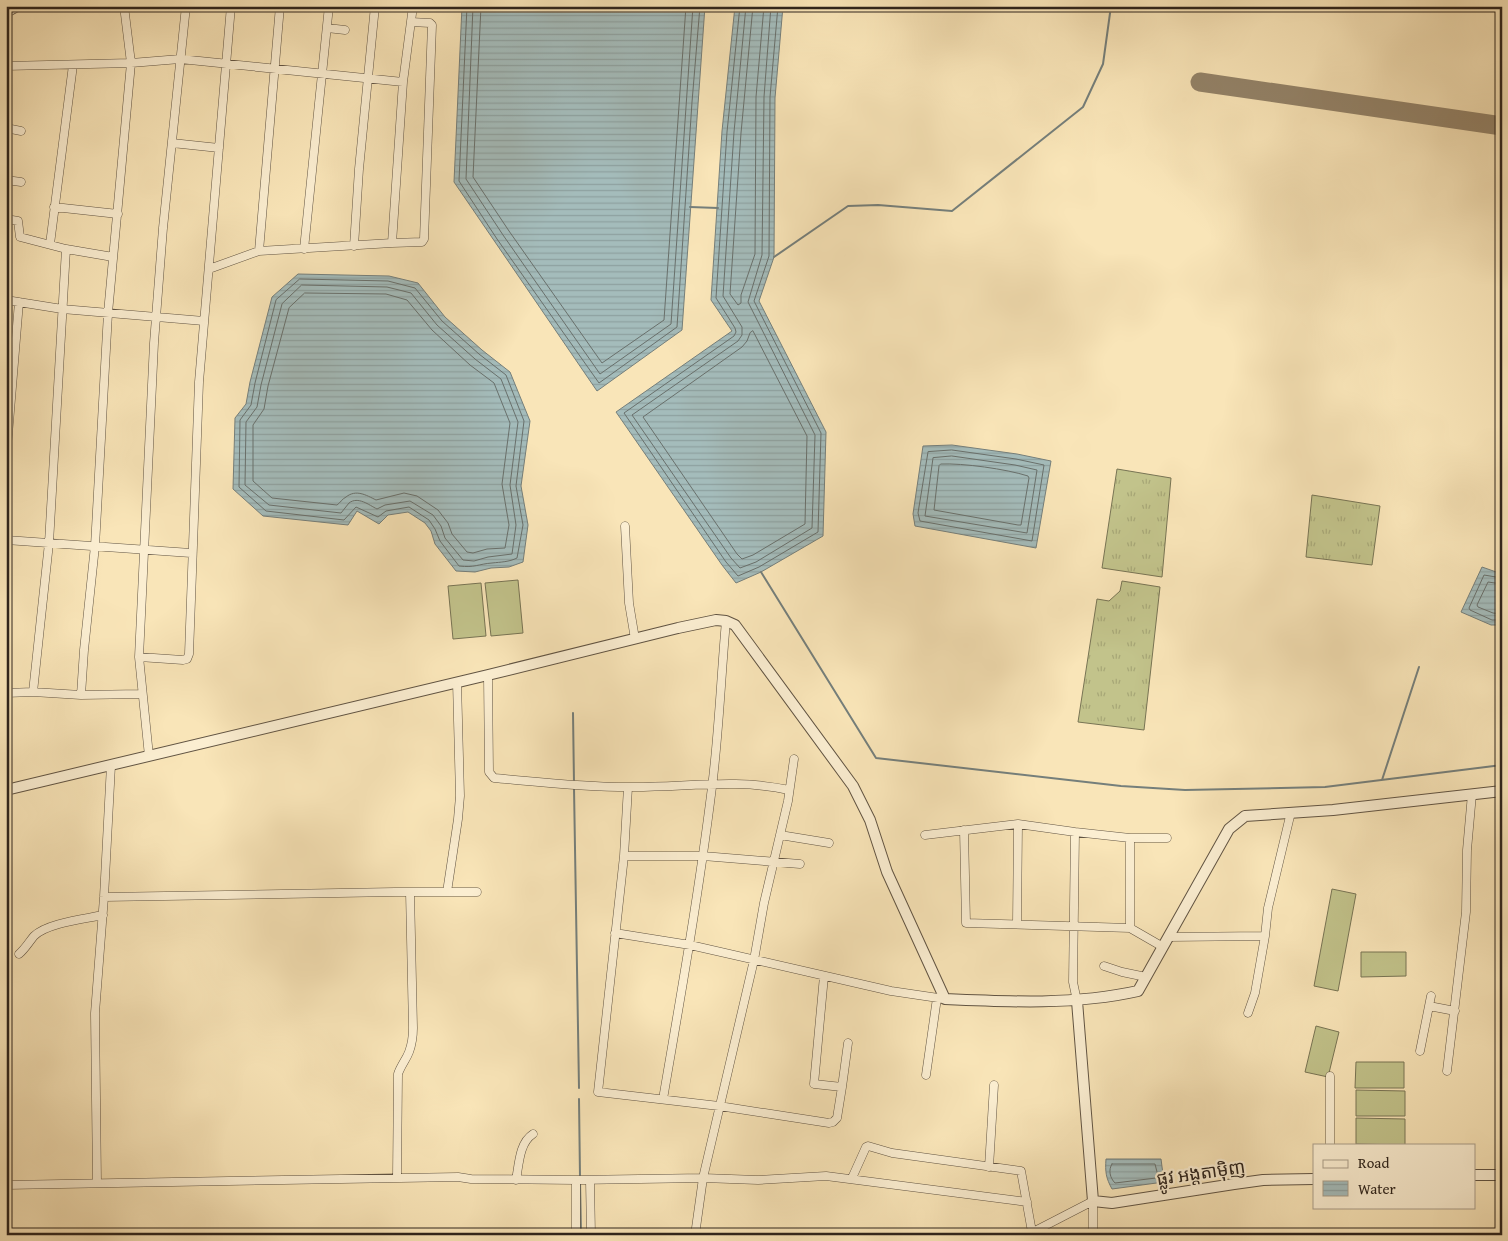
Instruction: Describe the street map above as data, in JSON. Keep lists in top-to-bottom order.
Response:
{
  "streets": {
    "street": ["ផ្លូវ អង្តតាម៉ិញ"]
  },
  "legend": ["Road", "Water"]
}
